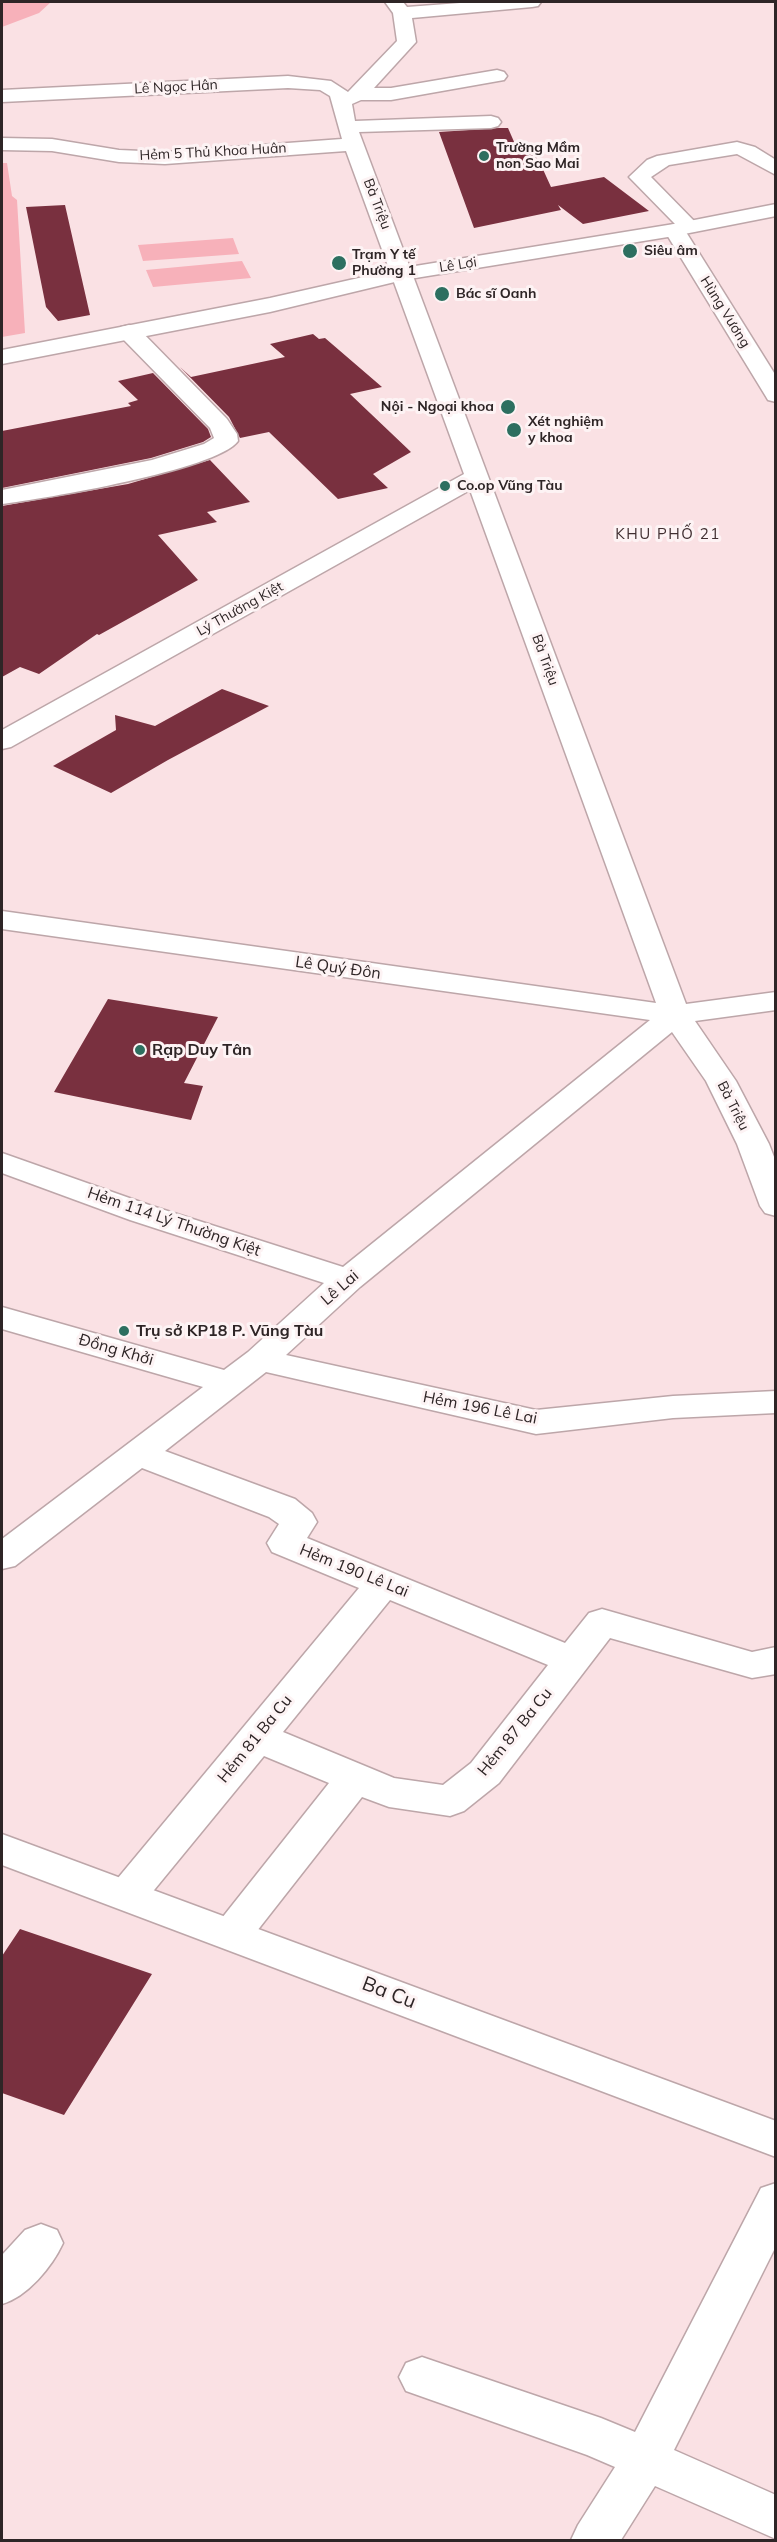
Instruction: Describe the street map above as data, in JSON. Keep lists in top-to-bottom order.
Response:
{
  "streets": {
    "street": [
      "Lê Ngọc Hân",
      "Hẻm 5 Thủ Khoa Huân",
      "Bà Triệu",
      "Lê Lợi",
      "Hùng Vương",
      "Lý Thường Kiệt",
      "Lê Quý Đôn",
      "Hẻm 114 Lý Thường Kiệt",
      "Lê Lai",
      "Đồng Khởi",
      "Hẻm 196 Lê Lai",
      "Hẻm 190 Lê Lai",
      "Hẻm 87 Ba Cu",
      "Hẻm 81 Ba Cu",
      "Ba Cu"
    ]
  },
  "crossings": [
    ["Lê Ngọc Hân", "Bà Triệu"],
    ["Hẻm 5 Thủ Khoa Huân", "Bà Triệu"],
    ["Bà Triệu", "Lê Lợi"],
    ["Bà Triệu", "Lý Thường Kiệt"],
    ["Bà Triệu", "Lê Quý Đôn"],
    ["Bà Triệu", "Lê Lai"],
    ["Lê Lợi", "Hùng Vương"],
    ["Lê Quý Đôn", "Lê Lai"],
    ["Hẻm 114 Lý Thường Kiệt", "Lê Lai"],
    ["Lê Lai", "Đồng Khởi"],
    ["Lê Lai", "Hẻm 196 Lê Lai"],
    ["Lê Lai", "Hẻm 190 Lê Lai"],
    ["Hẻm 190 Lê Lai", "Hẻm 87 Ba Cu"],
    ["Hẻm 190 Lê Lai", "Hẻm 81 Ba Cu"],
    ["Hẻm 87 Ba Cu", "Hẻm 81 Ba Cu"],
    ["Hẻm 81 Ba Cu", "Ba Cu"]
  ],
  "districts": ["KHU PHỐ 21"],
  "places": [
    "Trường Mầm non Sao Mai",
    "Siêu âm",
    "Trạm Y tế Phường 1",
    "Bác sĩ Oanh",
    "Nội - Ngoại khoa",
    "Xét nghiệm y khoa",
    "Co.op Vũng Tàu",
    "Rạp Duy Tân",
    "Trụ sở KP18 P. Vũng Tàu"
  ]
}
